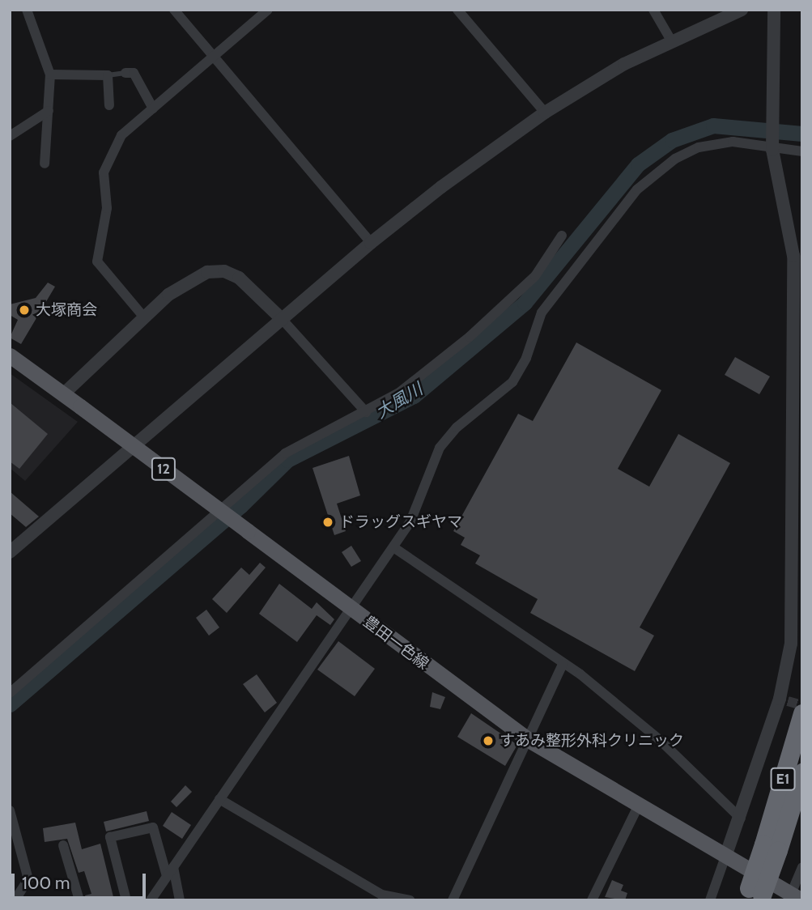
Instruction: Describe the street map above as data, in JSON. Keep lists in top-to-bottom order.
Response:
{
  "streets": {
    "highway": ["E1"],
    "main road": ["12", "豊田一色線"]
  },
  "water": ["大風川"],
  "places": ["大塚商会", "ドラッグスギヤマ", "すあみ整形外科クリニック"],
  "scale_bar": "100 m"
}
